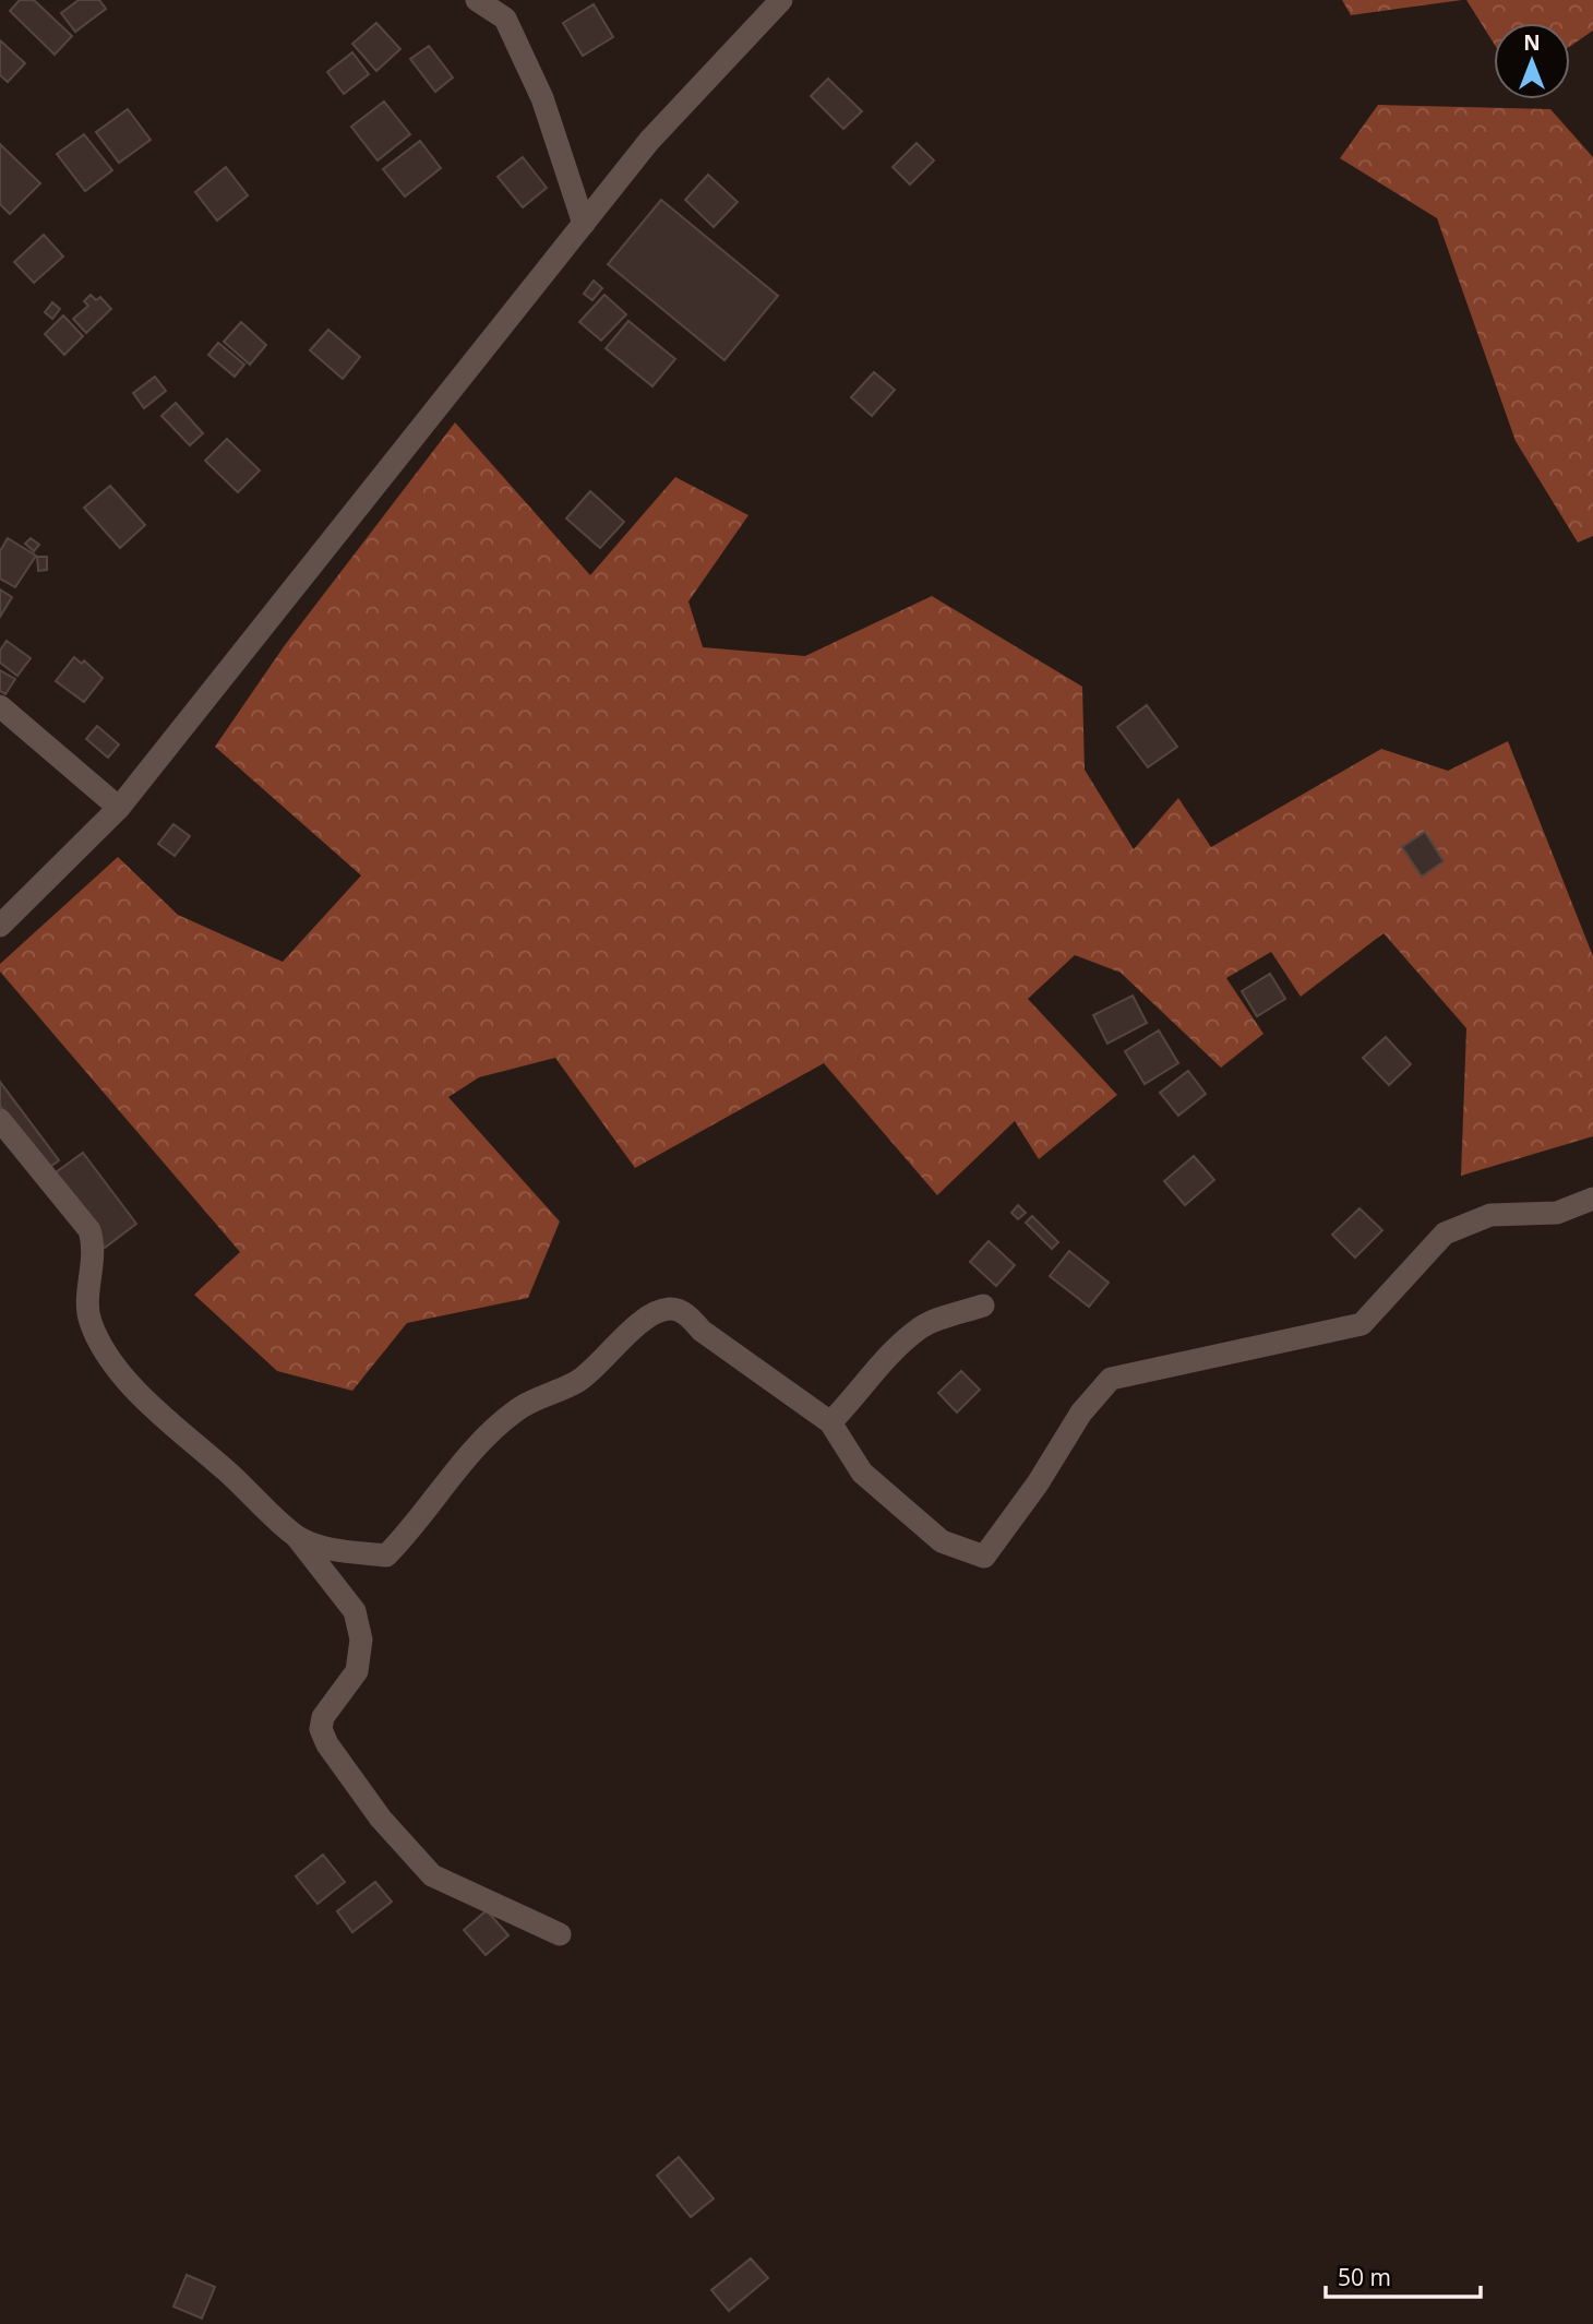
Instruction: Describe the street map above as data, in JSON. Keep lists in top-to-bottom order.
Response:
{
  "scale_bar": "50 m",
  "north": "top"
}
